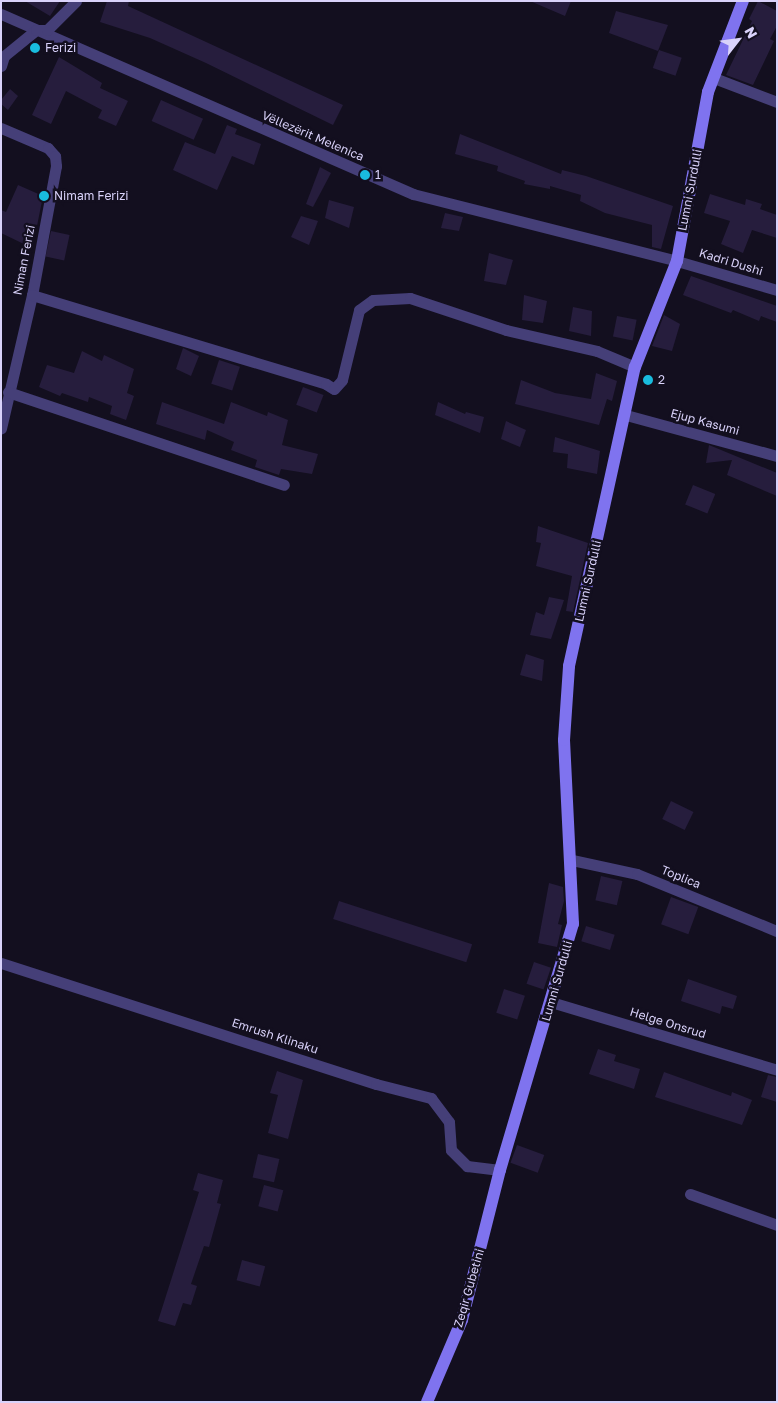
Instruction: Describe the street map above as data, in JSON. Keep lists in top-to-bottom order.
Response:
{
  "streets": {
    "street": [
      "Vëllezërit Melenica",
      "Lumni Surdulli",
      "Niman Ferizi",
      "Kadri Dushi",
      "Ejup Kasumi",
      "Toplica",
      "Helge Onsrud",
      "Emrush Klinaku",
      "Zeqir Gubetini"
    ]
  },
  "crossings": [
    ["Vëllezërit Melenica", "Lumni Surdulli"],
    ["Vëllezërit Melenica", "Kadri Dushi"],
    ["Lumni Surdulli", "Kadri Dushi"],
    ["Lumni Surdulli", "Ejup Kasumi"],
    ["Lumni Surdulli", "Toplica"],
    ["Lumni Surdulli", "Helge Onsrud"],
    ["Lumni Surdulli", "Emrush Klinaku"],
    ["Lumni Surdulli", "Zeqir Gubetini"],
    ["Emrush Klinaku", "Zeqir Gubetini"]
  ],
  "places": [
    "Ferizi",
    "1",
    "Nimam Ferizi",
    "2"
  ],
  "north": "top right"
}
